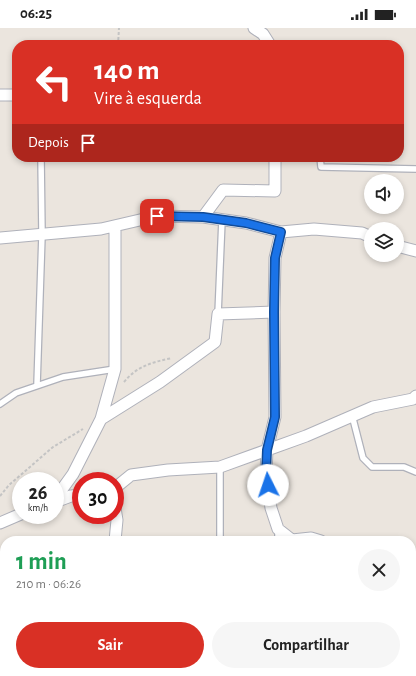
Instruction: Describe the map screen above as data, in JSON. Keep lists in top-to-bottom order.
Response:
{
  "page": {
    "status": "06:25",
    "turn": ["140 m", "Vire à esquerda"],
    "then": "Depois",
    "speed": "26 km/h",
    "limit": "30",
    "heading": ["1 min", "210 m · 06:26"],
    "buttons": ["Sair", "Compartilhar"]
  }
}
